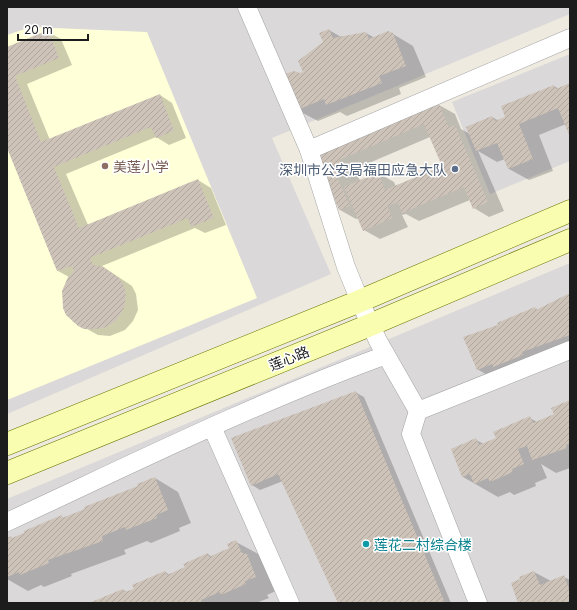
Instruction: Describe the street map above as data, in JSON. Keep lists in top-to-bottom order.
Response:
{
  "streets": {
    "main road": ["莲心路"]
  },
  "places": ["美莲小学", "深圳市公安局福田应急大队", "莲花二村综合楼"],
  "scale_bar": "20 m"
}
